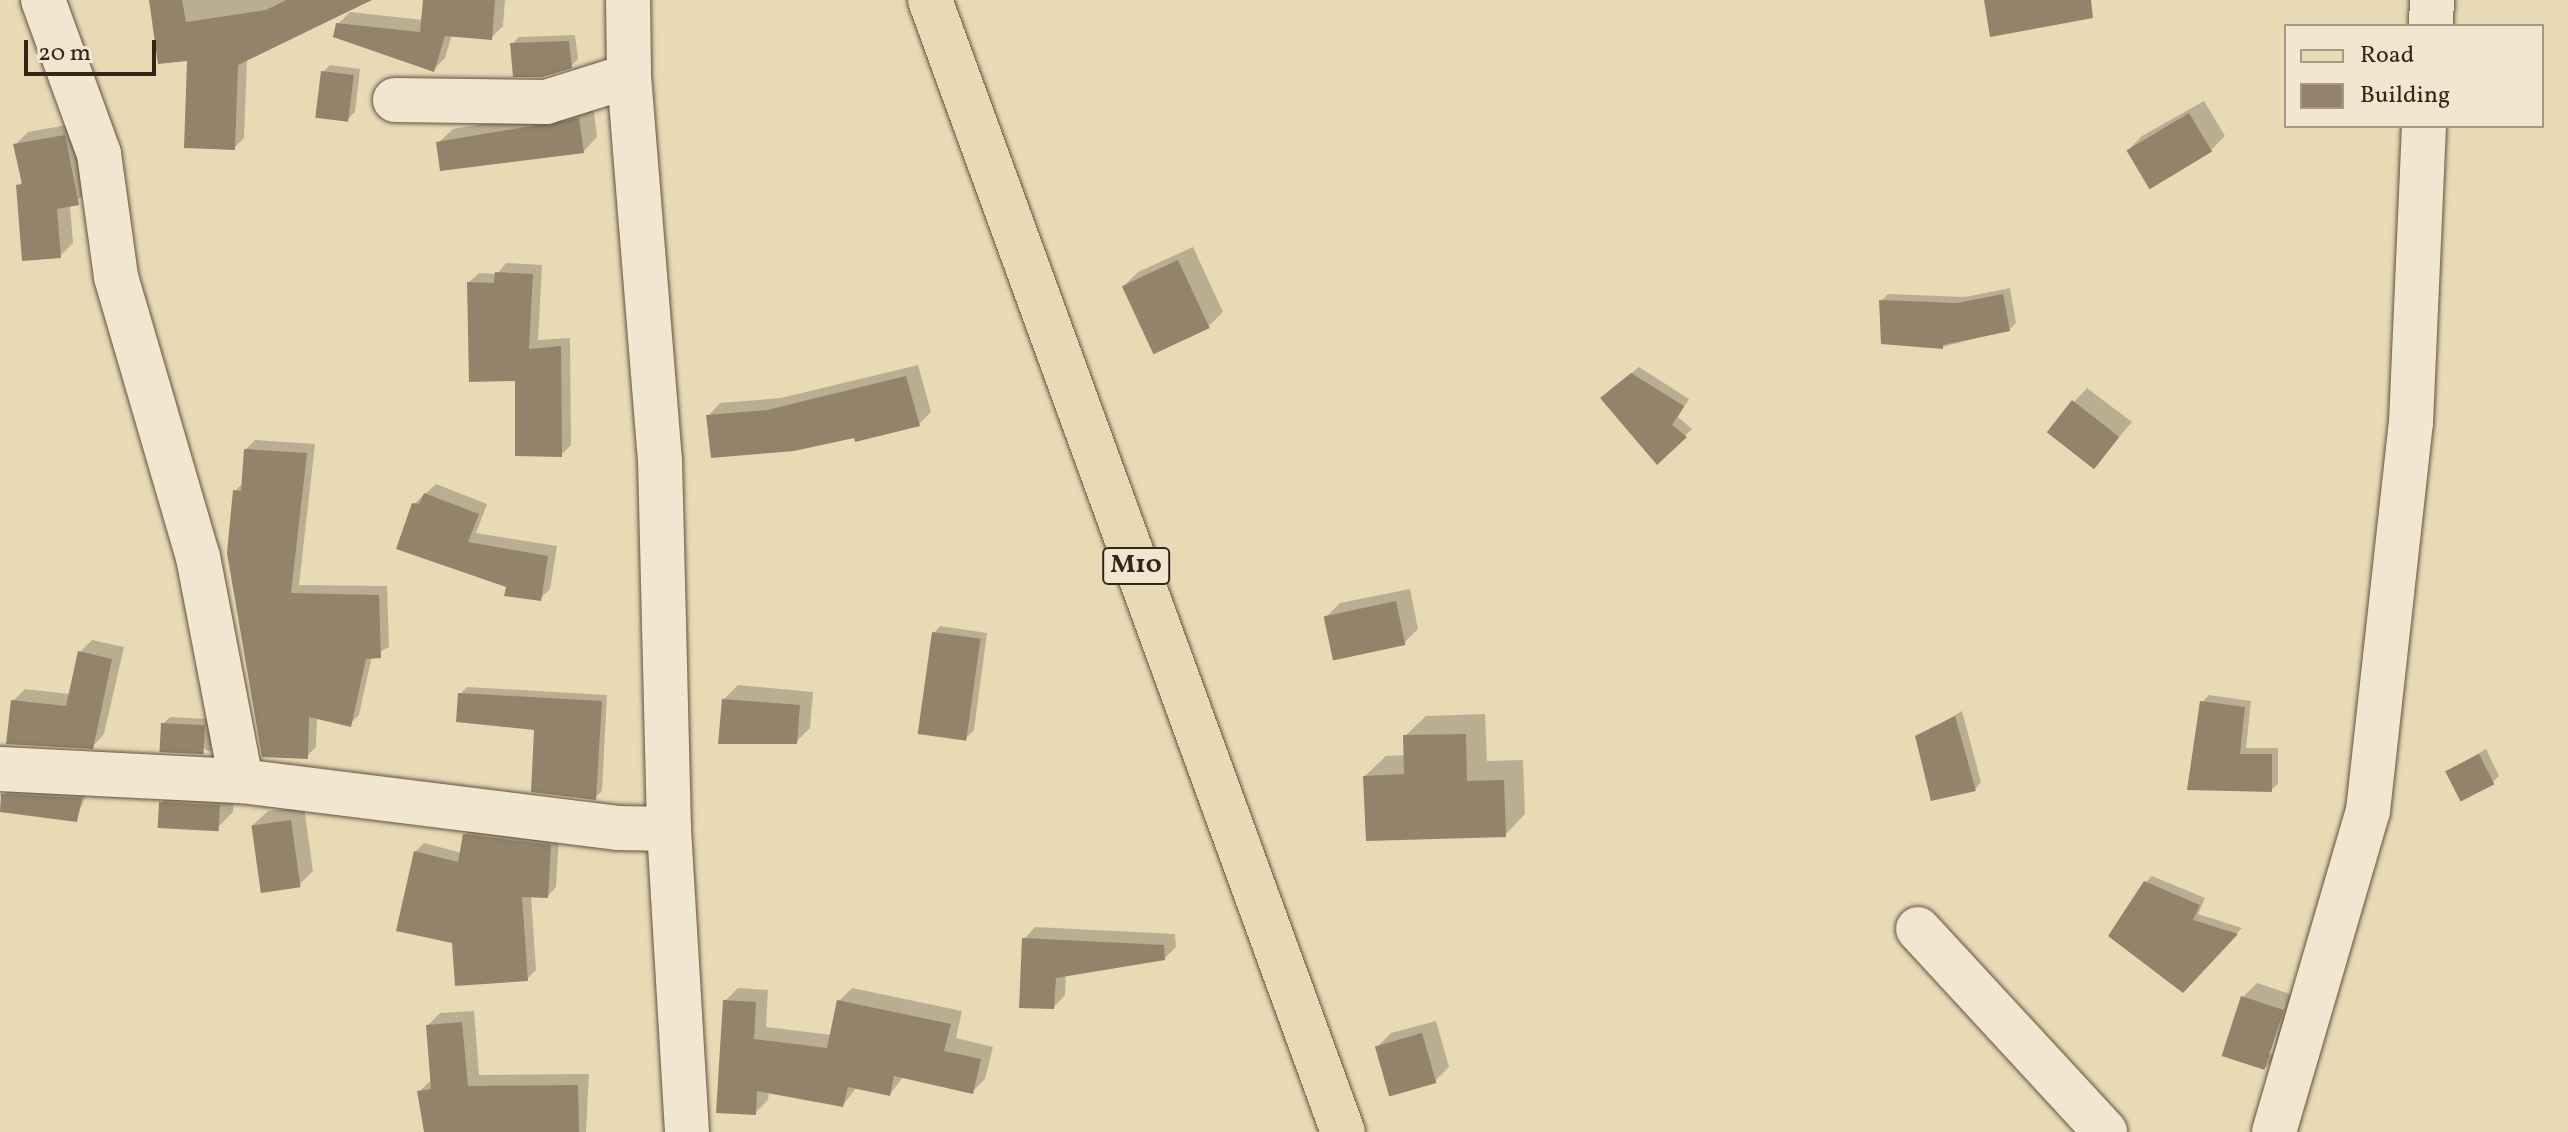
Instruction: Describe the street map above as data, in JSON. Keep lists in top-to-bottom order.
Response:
{
  "streets": {
    "main road": ["M10"]
  },
  "legend": ["Road", "Building"],
  "scale_bar": "20 m"
}
